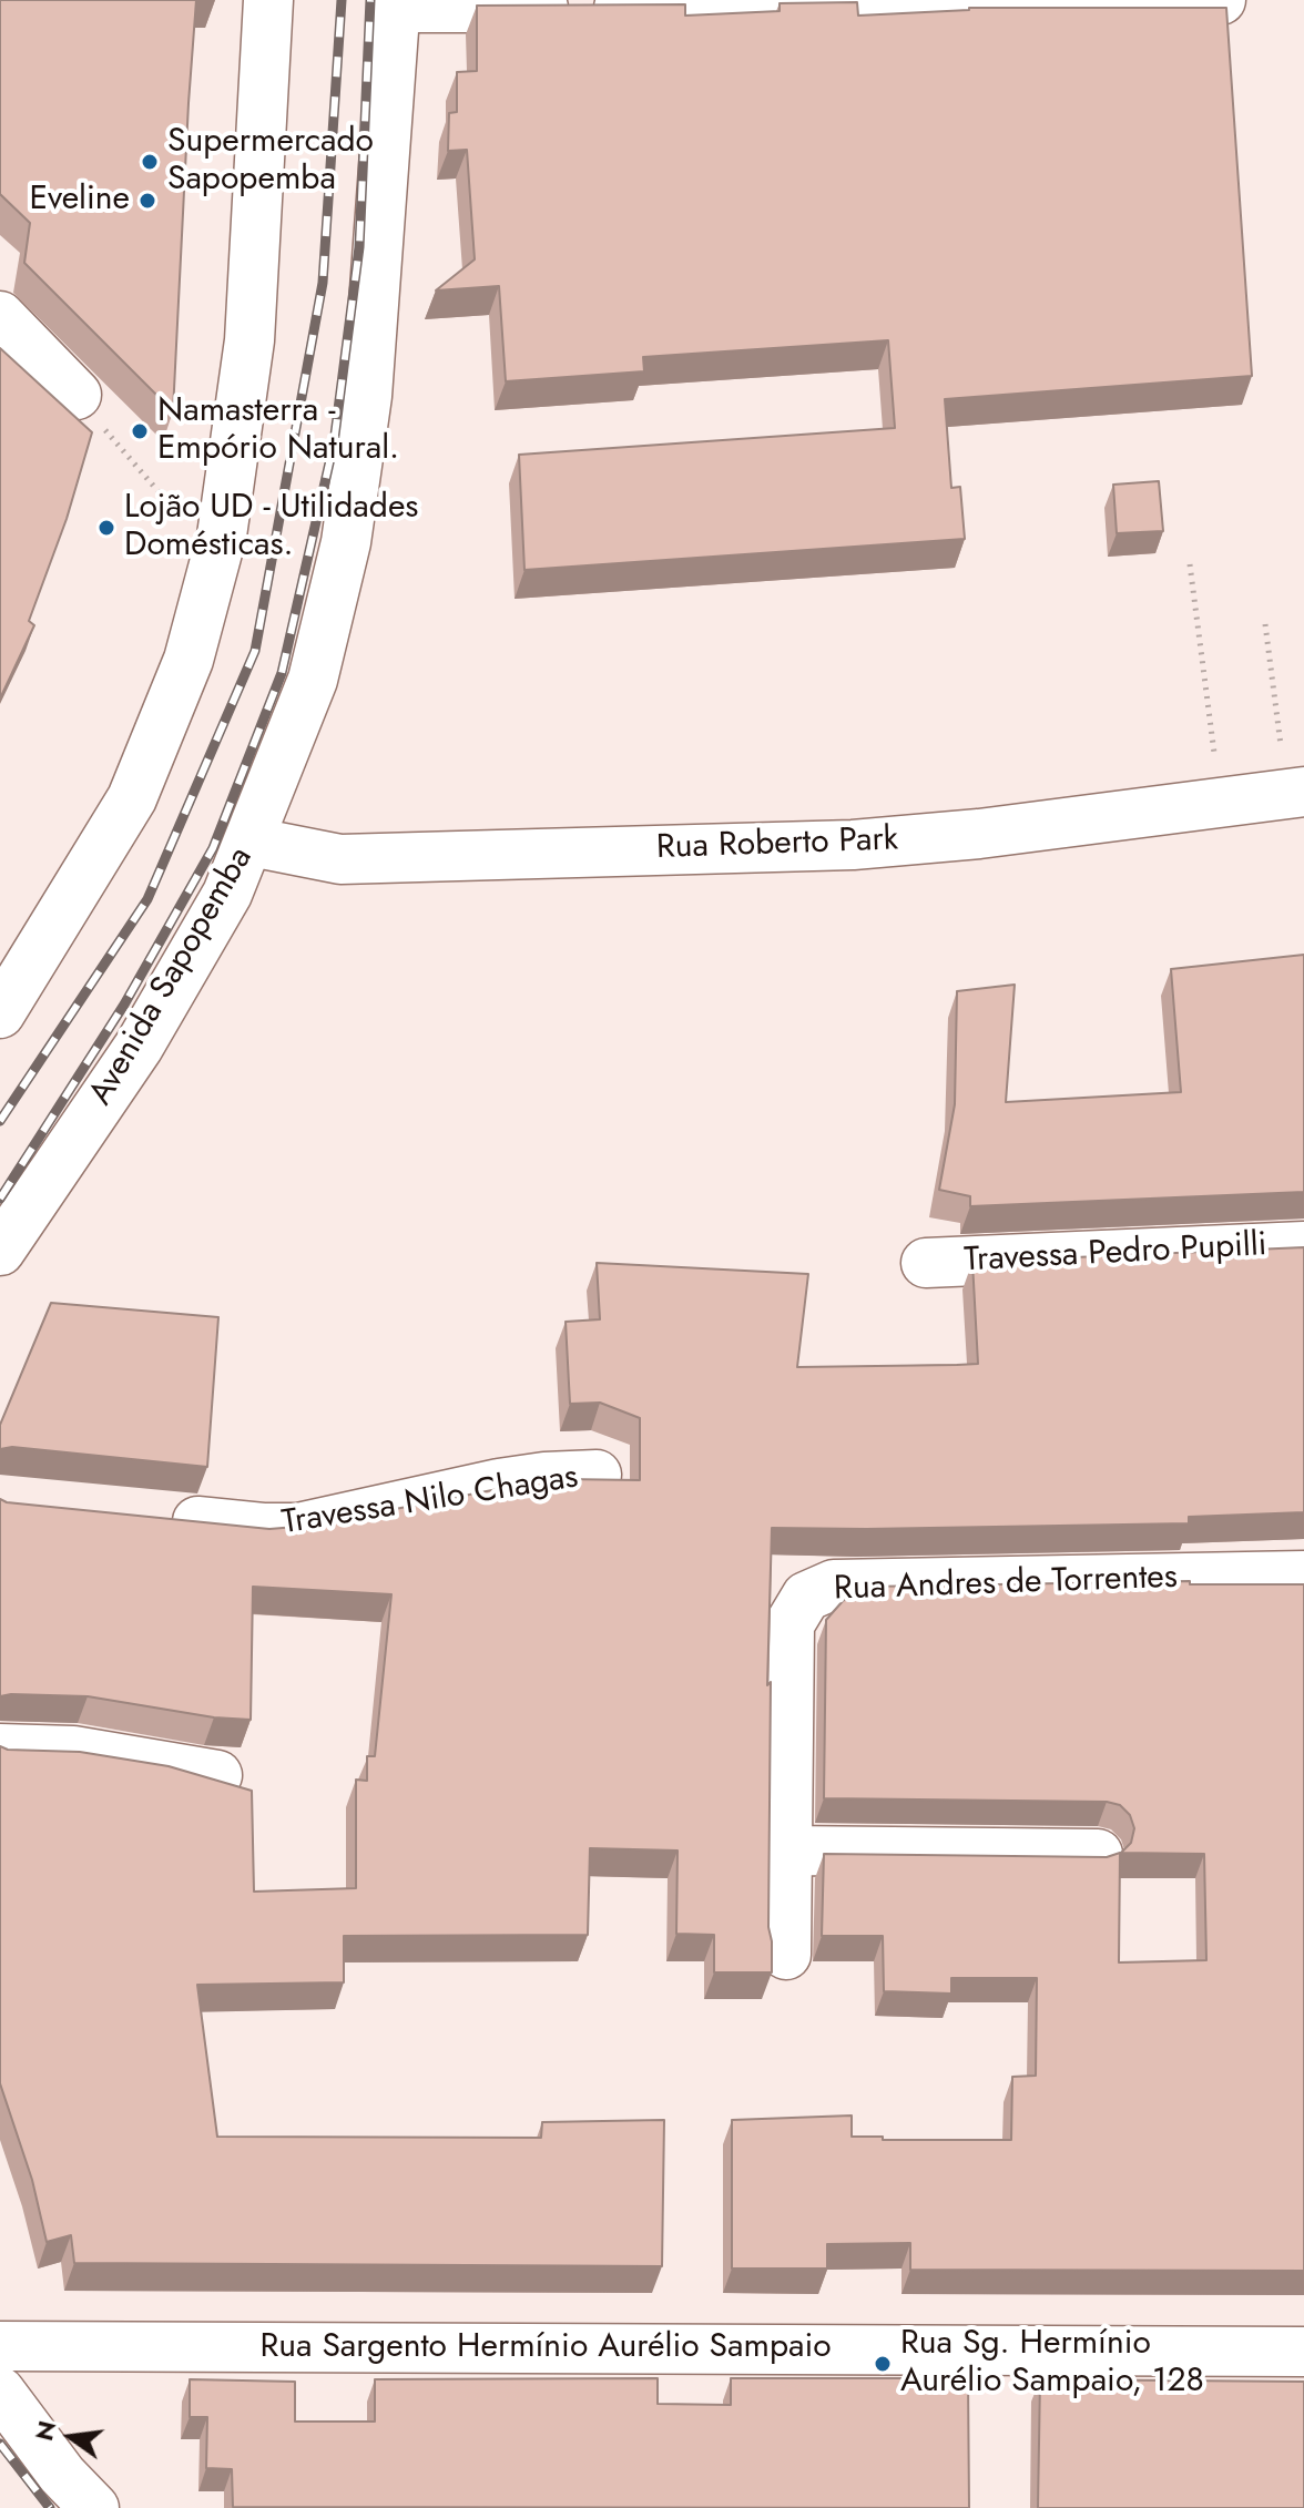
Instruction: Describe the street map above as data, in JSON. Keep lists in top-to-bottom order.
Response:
{
  "streets": {
    "street": [
      "Rua Roberto Park",
      "Avenida Sapopemba",
      "Travessa Pedro Pupilli",
      "Travessa Nilo Chagas",
      "Rua Andres de Torrentes",
      "Rua Sargento Hermínio Aurélio Sampaio"
    ]
  },
  "crossings": [
    ["Rua Roberto Park", "Avenida Sapopemba"]
  ],
  "places": [
    "Supermercado Sapopemba",
    "Eveline",
    "Namasterra - Empório Natural.",
    "Lojão UD - Utilidades Domésticas.",
    "Rua Sg. Hermínio Aurélio Sampaio, 128"
  ],
  "north": "left"
}
